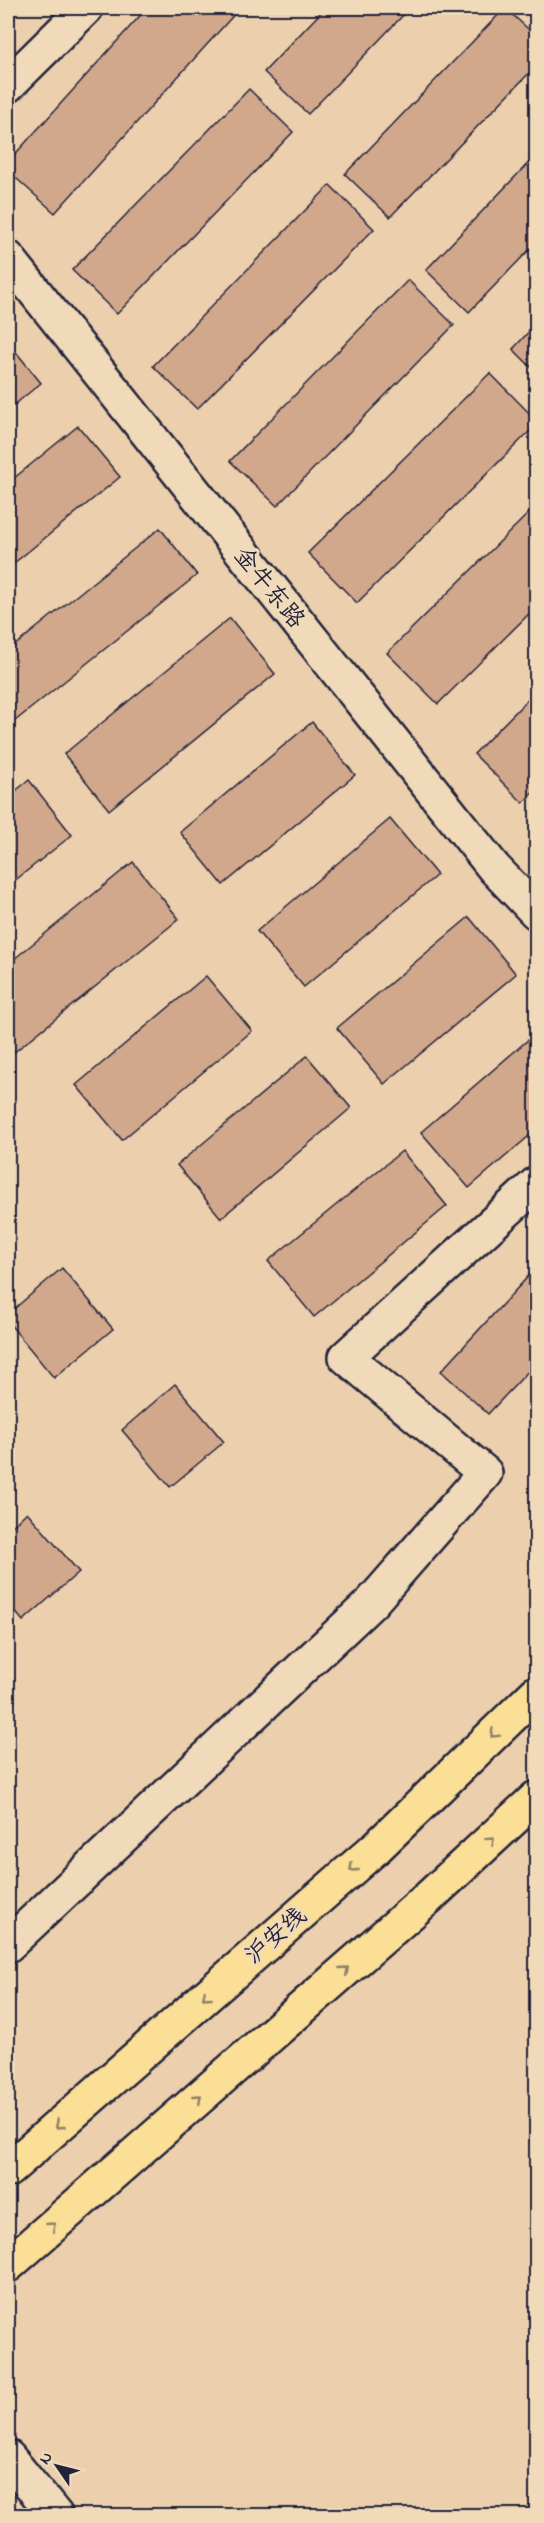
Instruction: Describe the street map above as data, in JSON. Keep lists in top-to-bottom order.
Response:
{
  "streets": {
    "highway": ["沪安线"],
    "street": ["金牛东路"]
  },
  "north": "top left"
}
